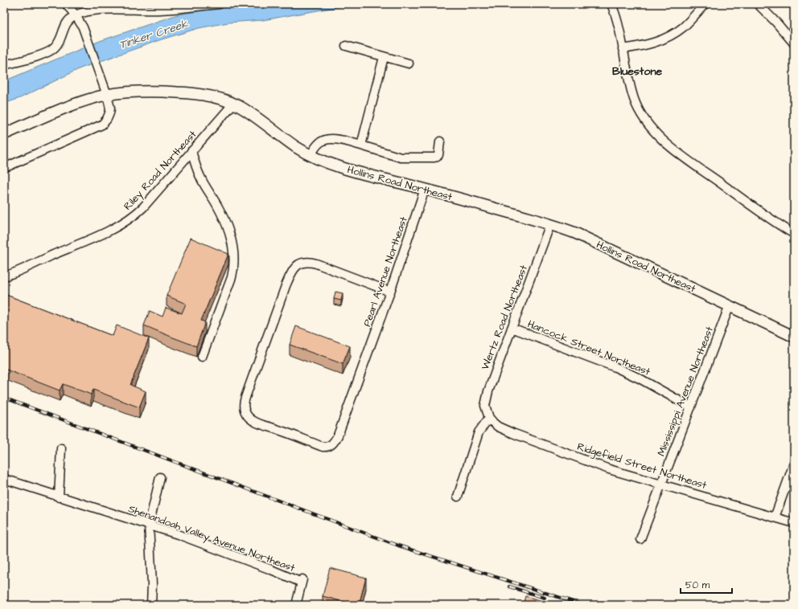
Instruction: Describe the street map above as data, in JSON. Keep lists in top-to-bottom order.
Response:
{
  "streets": {
    "main road": ["Hollins Road Northeast"],
    "street": [
      "Riley Road Northeast",
      "Pearl Avenue Northeast",
      "Wertz Road Northeast",
      "Hancock Street Northeast",
      "Mississippi Avenue Northeast",
      "Ridgefield Street Northeast",
      "Shenandoah Valley Avenue Northeast"
    ]
  },
  "crossings": [
    ["Riley Road Northeast", "Hollins Road Northeast"],
    ["Hollins Road Northeast", "Pearl Avenue Northeast"],
    ["Hollins Road Northeast", "Wertz Road Northeast"],
    ["Hollins Road Northeast", "Mississippi Avenue Northeast"],
    ["Wertz Road Northeast", "Hancock Street Northeast"],
    ["Wertz Road Northeast", "Ridgefield Street Northeast"],
    ["Hancock Street Northeast", "Mississippi Avenue Northeast"],
    ["Mississippi Avenue Northeast", "Ridgefield Street Northeast"]
  ],
  "districts": ["Bluestone"],
  "water": ["Tinker Creek"],
  "scale_bar": "50 m"
}
